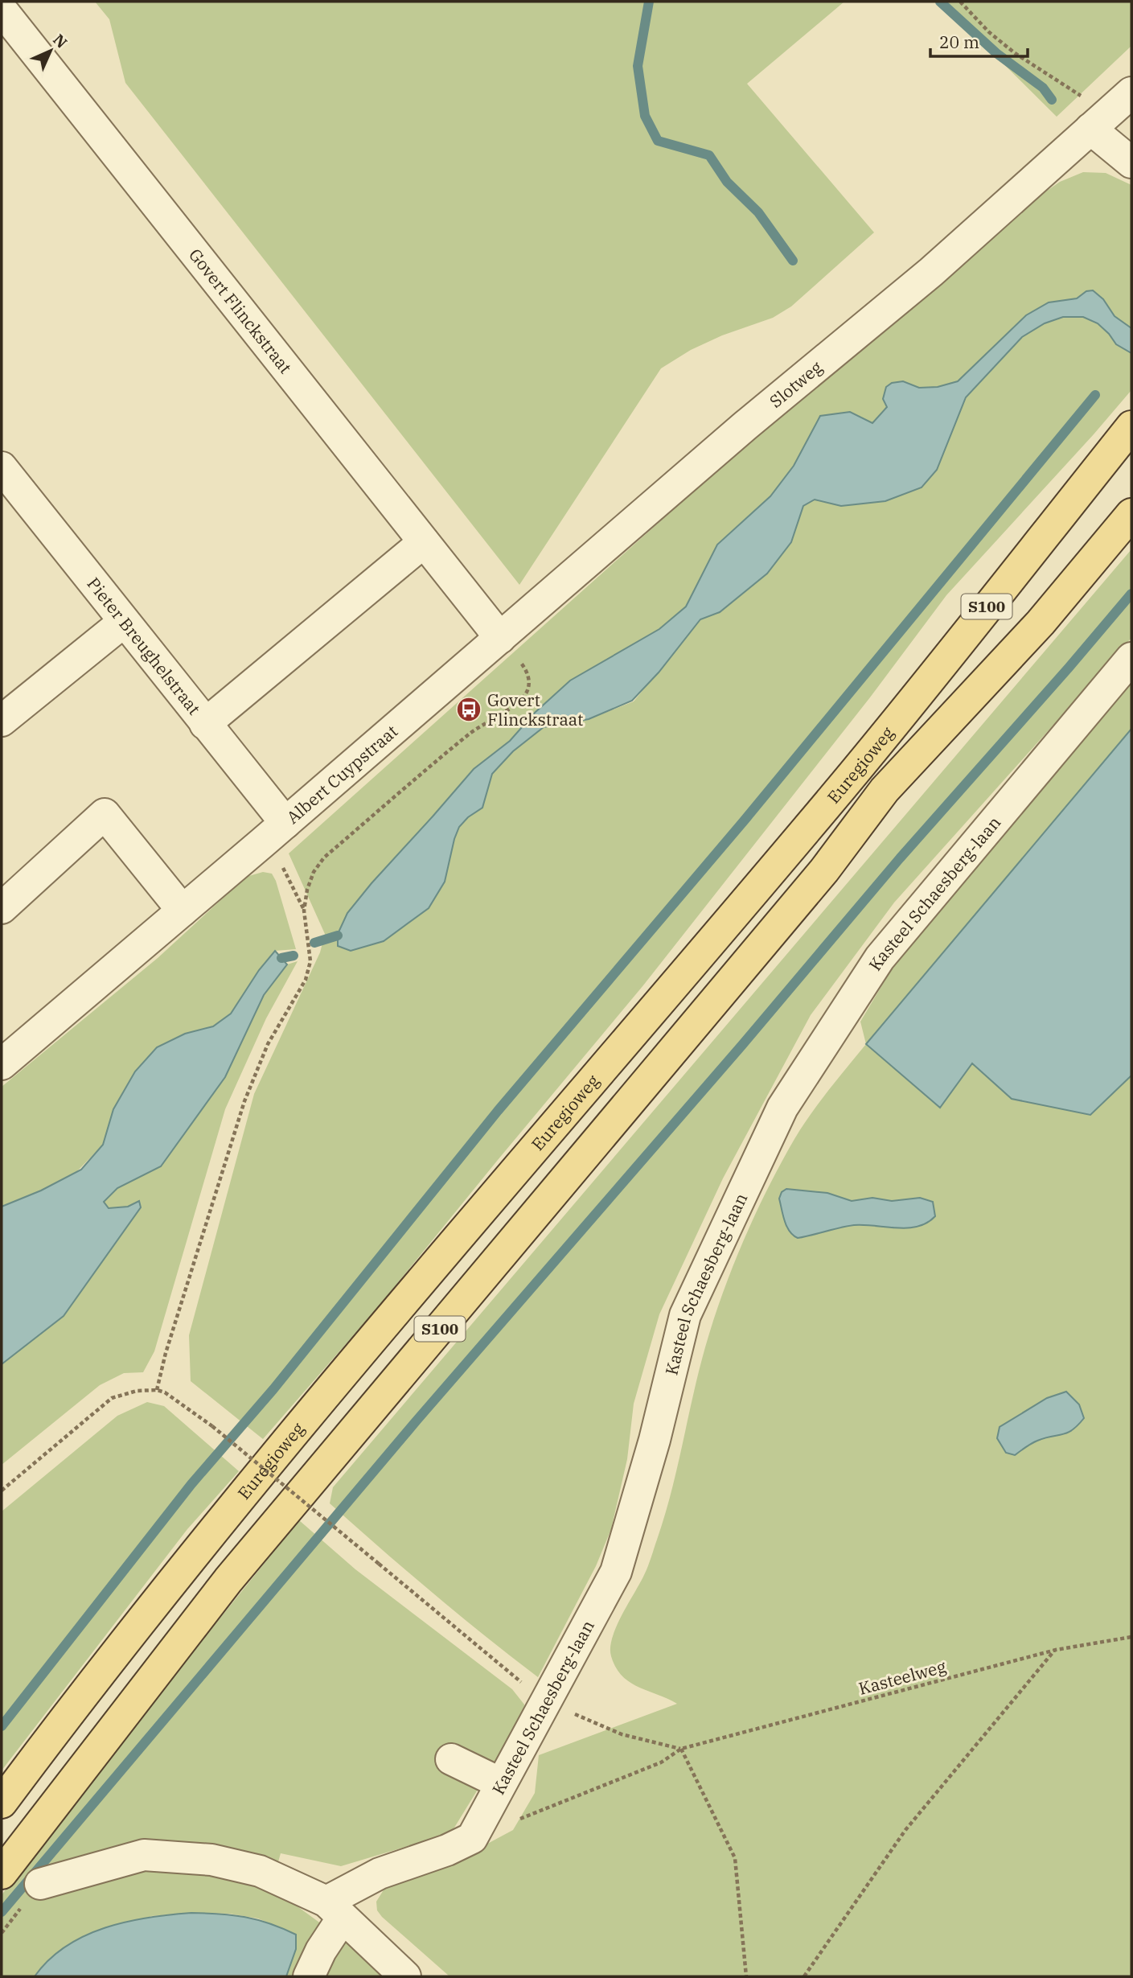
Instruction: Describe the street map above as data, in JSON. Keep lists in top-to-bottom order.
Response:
{
  "streets": {
    "main road": ["S100", "Euregioweg"],
    "street": [
      "Govert Flinckstraat",
      "Slotweg",
      "Pieter Breughelstraat",
      "Albert Cuypstraat",
      "Kasteel Schaesberg-laan"
    ],
    "path": ["Kasteelweg"]
  },
  "crossings": [
    ["Govert Flinckstraat", "Slotweg"],
    ["Govert Flinckstraat", "Albert Cuypstraat"],
    ["Slotweg", "Albert Cuypstraat"],
    ["Pieter Breughelstraat", "Albert Cuypstraat"],
    ["Kasteel Schaesberg-laan", "Kasteelweg"]
  ],
  "places": {
    "bus stop": ["Govert Flinckstraat"]
  },
  "scale_bar": "20 m",
  "north": "top right"
}
